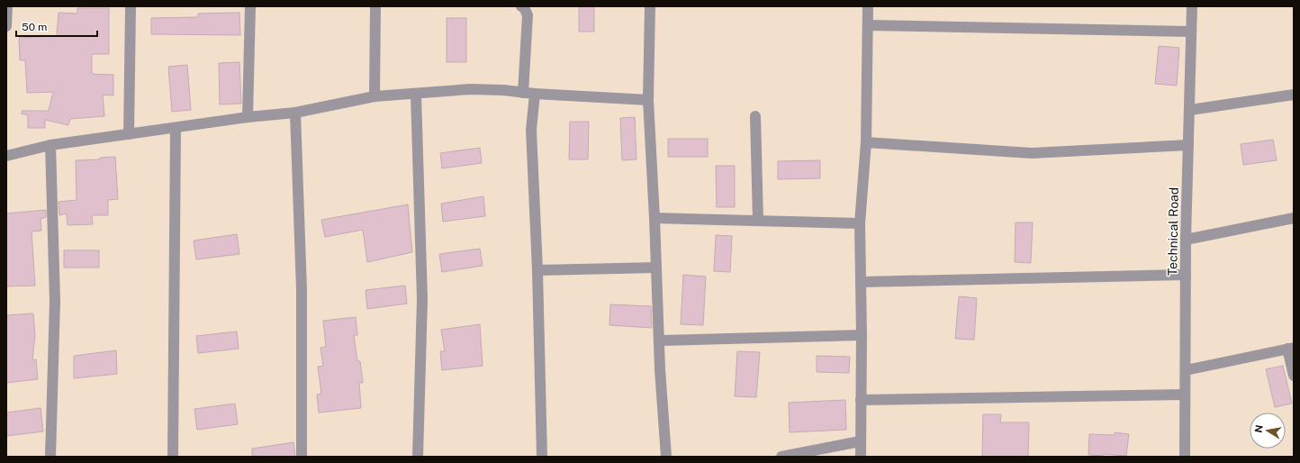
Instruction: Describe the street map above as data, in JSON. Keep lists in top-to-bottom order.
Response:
{
  "streets": {
    "street": ["Technical Road"]
  },
  "scale_bar": "50 m",
  "north": "left"
}
